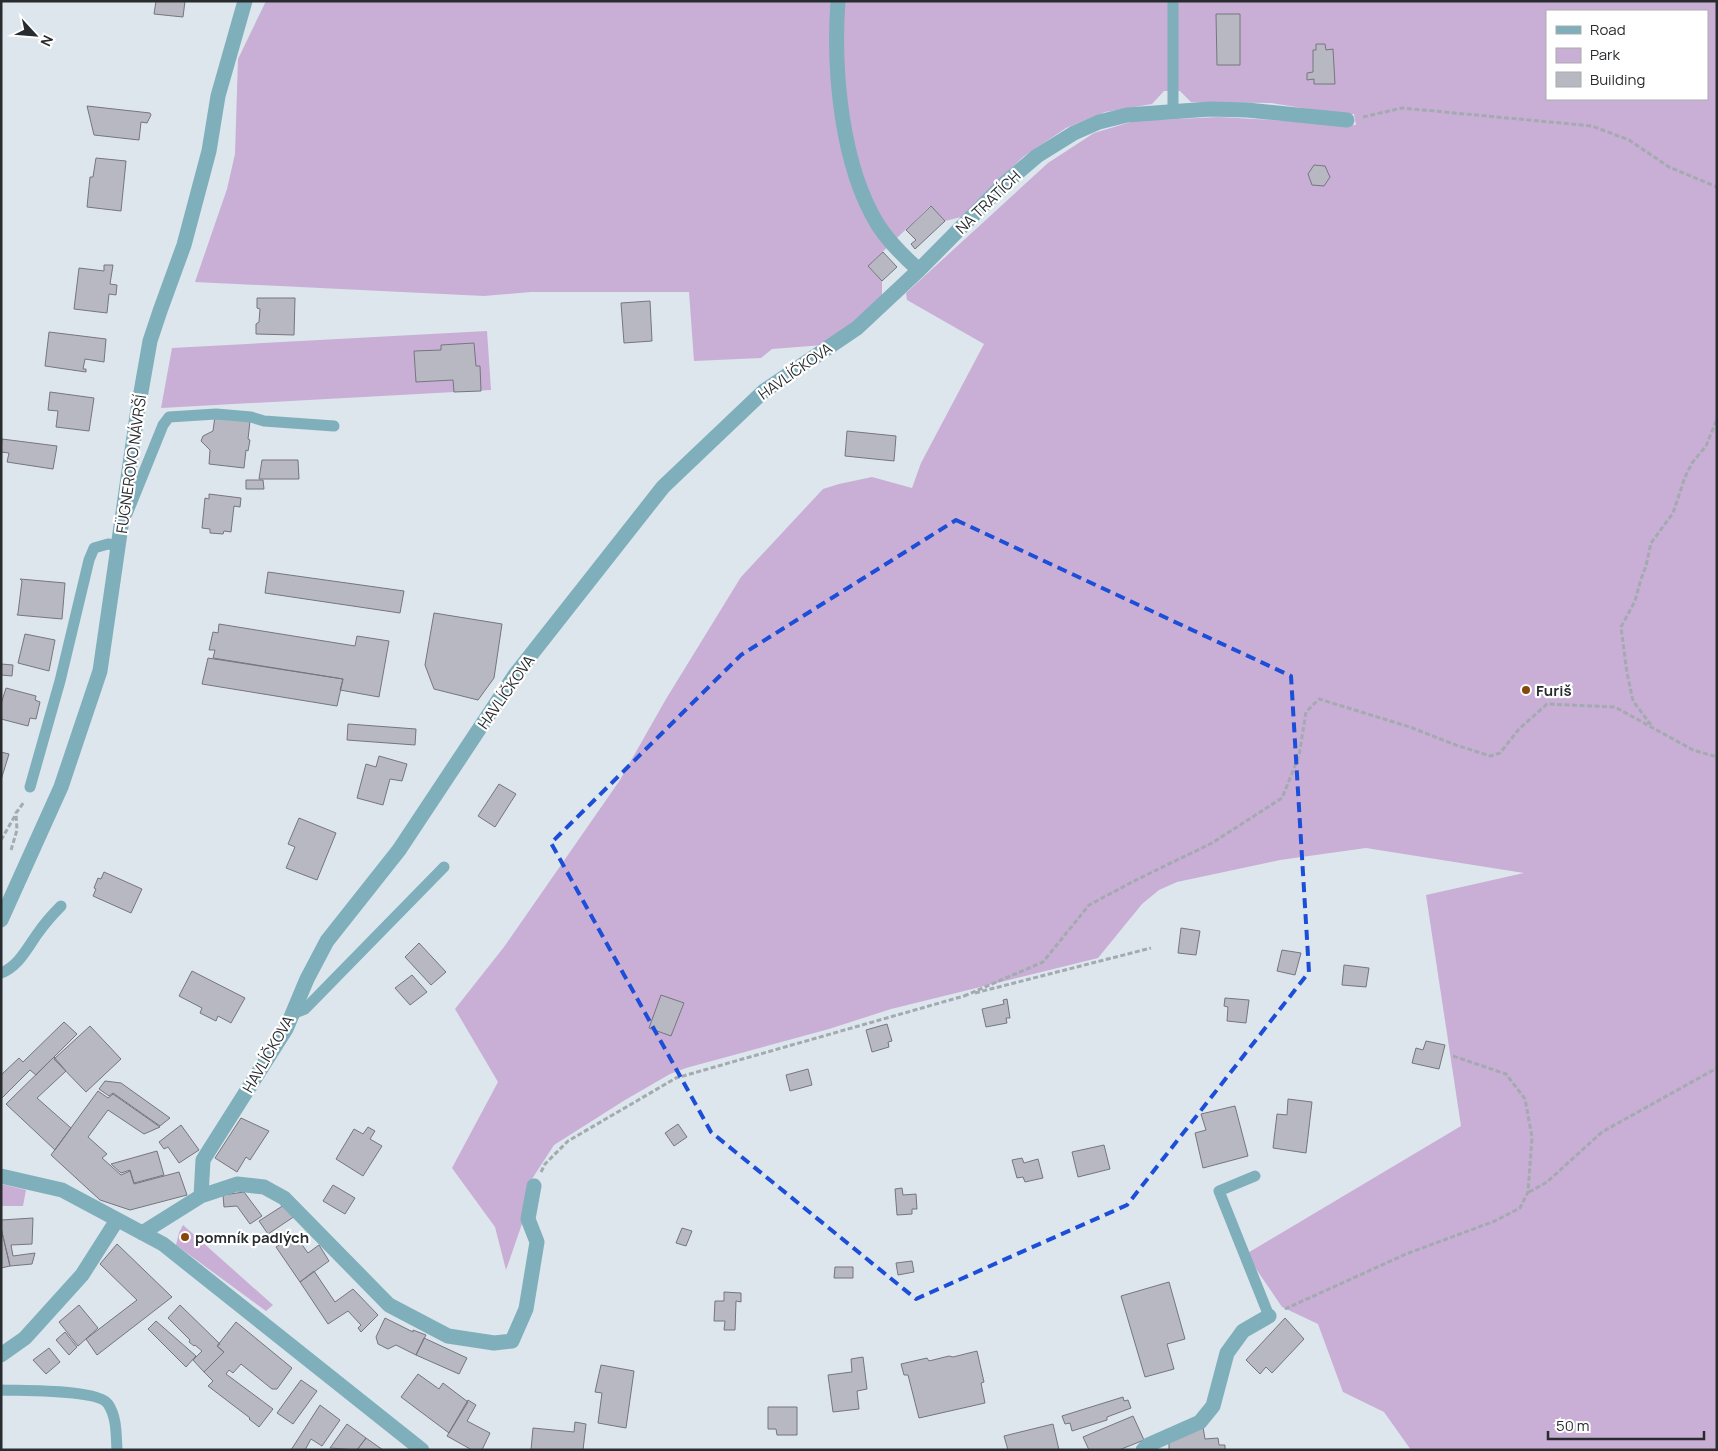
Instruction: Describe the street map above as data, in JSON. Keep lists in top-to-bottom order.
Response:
{
  "streets": {
    "street": ["NA TRATÍCH", "HAVLÍČKOVA", "FÜGNEROVO NÁVRŠÍ"]
  },
  "crossings": [
    ["NA TRATÍCH", "HAVLÍČKOVA"]
  ],
  "places": ["Furiš", "pomník padlých"],
  "legend": ["Road", "Park", "Building"],
  "scale_bar": "50 m",
  "north": "bottom right"
}
